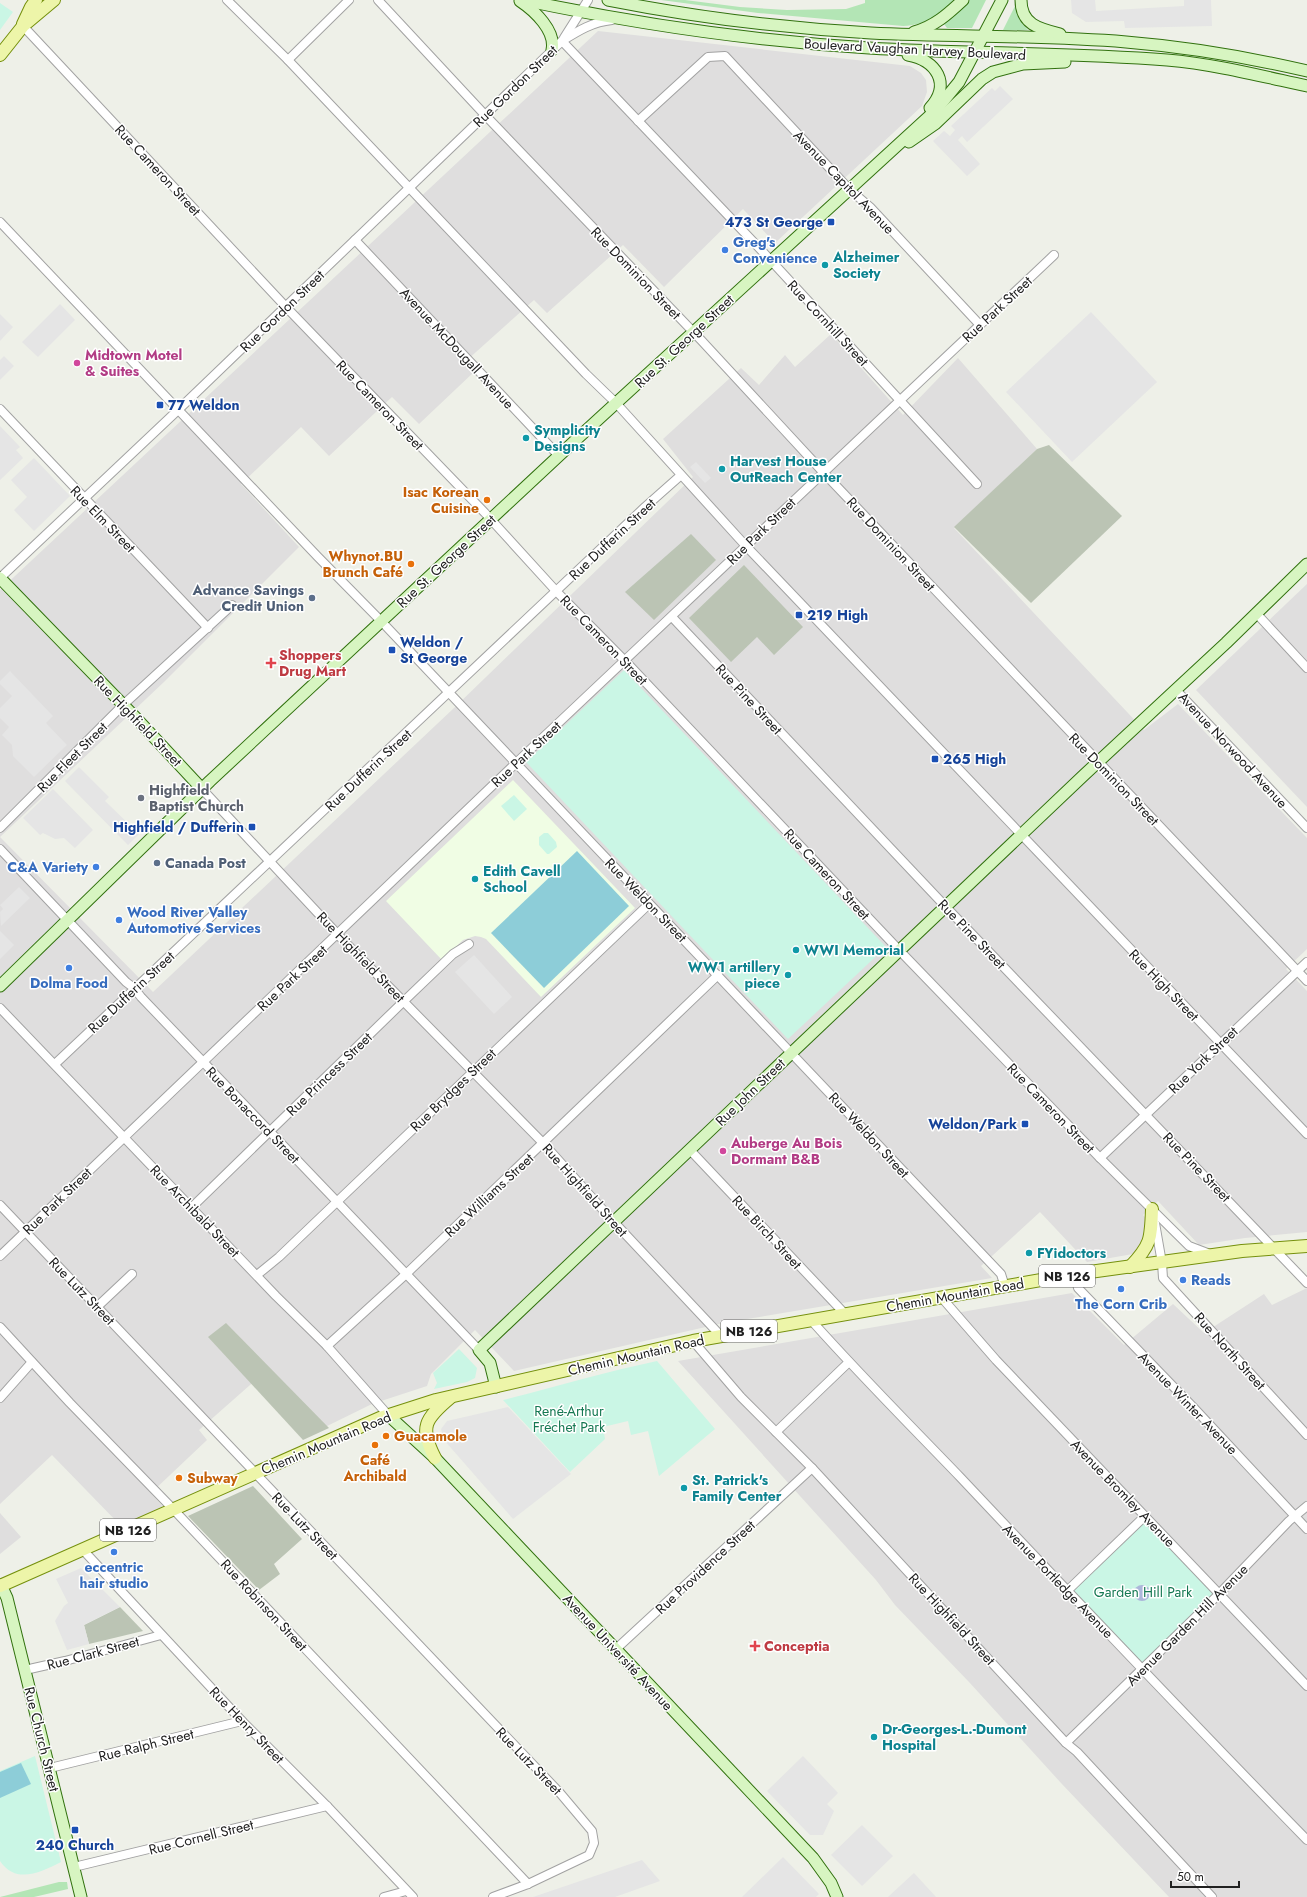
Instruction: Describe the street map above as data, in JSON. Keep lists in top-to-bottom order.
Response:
{
  "streets": {
    "main road": [
      "Boulevard Vaughan Harvey Boulevard",
      "Rue St. George Street",
      "Rue Highfield Street",
      "Rue John Street",
      "Rue Bonaccord Street",
      "NB 126",
      "Chemin Mountain Road",
      "Avenue Université Avenue",
      "Rue Church Street"
    ],
    "street": [
      "Rue Gordon Street",
      "Rue Cameron Street",
      "Avenue Capitol Avenue",
      "Rue Dominion Street",
      "Rue Park Street",
      "Rue Cornhill Street",
      "Avenue McDougall Avenue",
      "Rue Elm Street",
      "Rue Dufferin Street",
      "Rue Pine Street",
      "Avenue Norwood Avenue",
      "Rue Fleet Street",
      "Rue Weldon Street",
      "Rue High Street",
      "Rue York Street",
      "Rue Princess Street",
      "Rue Brydges Street",
      "Rue Williams Street",
      "Rue Archibald Street",
      "Rue Birch Street",
      "Rue Lutz Street",
      "Rue North Street",
      "Avenue Winter Avenue",
      "Avenue Bromley Avenue",
      "Rue Providence Street",
      "Avenue Portledge Avenue",
      "Rue Robinson Street",
      "Avenue Garden Hill Avenue",
      "Rue Clark Street",
      "Rue Henry Street",
      "Rue Ralph Street",
      "Rue Cornell Street"
    ]
  },
  "crossings": [
    ["Boulevard Vaughan Harvey Boulevard", "Rue Gordon Street"],
    ["Boulevard Vaughan Harvey Boulevard", "Rue St. George Street"],
    ["Rue Gordon Street", "Rue Cameron Street"],
    ["Rue Gordon Street", "Rue Dominion Street"],
    ["Rue Gordon Street", "Rue Cornhill Street"],
    ["Rue Gordon Street", "Avenue McDougall Avenue"],
    ["Rue Gordon Street", "Rue Elm Street"],
    ["Rue Gordon Street", "Rue Highfield Street"],
    ["Rue Gordon Street", "Rue Weldon Street"],
    ["Rue Gordon Street", "Rue High Street"],
    ["Rue Cameron Street", "Rue Park Street"],
    ["Rue Cameron Street", "Rue St. George Street"],
    ["Rue Cameron Street", "Rue Dufferin Street"],
    ["Rue Cameron Street", "Rue York Street"],
    ["Rue Cameron Street", "Rue John Street"],
    ["Rue Cameron Street", "Chemin Mountain Road"],
    ["Avenue Capitol Avenue", "Rue Park Street"],
    ["Avenue Capitol Avenue", "Rue Cornhill Street"],
    ["Avenue Capitol Avenue", "Rue St. George Street"],
    ["Rue Dominion Street", "Rue Park Street"],
    ["Rue Dominion Street", "Rue St. George Street"],
    ["Rue Dominion Street", "Rue York Street"],
    ["Rue Dominion Street", "Rue John Street"],
    ["Rue Park Street", "Rue Cornhill Street"],
    ["Rue Park Street", "Rue Pine Street"],
    ["Rue Park Street", "Rue Highfield Street"],
    ["Rue Park Street", "Rue Weldon Street"],
    ["Rue Park Street", "Rue High Street"],
    ["Rue Park Street", "Rue Bonaccord Street"],
    ["Rue Park Street", "Rue Archibald Street"],
    ["Rue Park Street", "Rue Lutz Street"],
    ["Rue Cornhill Street", "Rue St. George Street"],
    ["Rue St. George Street", "Avenue McDougall Avenue"],
    ["Rue St. George Street", "Rue Highfield Street"],
    ["Rue St. George Street", "Rue Weldon Street"],
    ["Rue St. George Street", "Rue High Street"],
    ["Rue St. George Street", "Rue Bonaccord Street"],
    ["Rue Elm Street", "Rue Fleet Street"],
    ["Rue Dufferin Street", "Rue Highfield Street"],
    ["Rue Dufferin Street", "Rue Weldon Street"],
    ["Rue Dufferin Street", "Rue High Street"],
    ["Rue Dufferin Street", "Rue Bonaccord Street"],
    ["Rue Dufferin Street", "Rue Archibald Street"],
    ["Rue Pine Street", "Rue York Street"],
    ["Rue Pine Street", "Rue John Street"],
    ["Rue Pine Street", "Chemin Mountain Road"],
    ["Rue Highfield Street", "Rue Fleet Street"],
    ["Rue Highfield Street", "Rue Princess Street"],
    ["Rue Highfield Street", "Rue Brydges Street"],
    ["Rue Highfield Street", "Rue John Street"],
    ["Rue Highfield Street", "Rue Williams Street"],
    ["Rue Highfield Street", "Chemin Mountain Road"],
    ["Rue Highfield Street", "Rue Providence Street"],
    ["Rue Highfield Street", "Avenue Garden Hill Avenue"],
    ["Avenue Norwood Avenue", "Rue John Street"],
    ["Rue Weldon Street", "Rue Brydges Street"],
    ["Rue Weldon Street", "Rue John Street"],
    ["Rue Weldon Street", "Rue Williams Street"],
    ["Rue Weldon Street", "Chemin Mountain Road"],
    ["Rue High Street", "Rue York Street"],
    ["Rue High Street", "Rue John Street"],
    ["Rue Princess Street", "Rue Bonaccord Street"],
    ["Rue Princess Street", "Rue Archibald Street"],
    ["Rue Brydges Street", "Rue Bonaccord Street"],
    ["Rue Brydges Street", "Rue Archibald Street"],
    ["Rue John Street", "Rue Bonaccord Street"],
    ["Rue John Street", "Rue Birch Street"],
    ["Rue Bonaccord Street", "Rue Williams Street"],
    ["Rue Bonaccord Street", "Chemin Mountain Road"],
    ["Rue Williams Street", "Rue Archibald Street"],
    ["Rue Archibald Street", "Chemin Mountain Road"],
    ["Rue Archibald Street", "Avenue Université Avenue"],
    ["Rue Birch Street", "Chemin Mountain Road"],
    ["Rue Lutz Street", "Chemin Mountain Road"],
    ["Rue Lutz Street", "Rue Robinson Street"],
    ["Chemin Mountain Road", "Rue North Street"],
    ["Chemin Mountain Road", "Avenue Winter Avenue"],
    ["Chemin Mountain Road", "Avenue Bromley Avenue"],
    ["Chemin Mountain Road", "Avenue Portledge Avenue"],
    ["Chemin Mountain Road", "Rue Robinson Street"],
    ["Chemin Mountain Road", "Avenue Université Avenue"],
    ["Chemin Mountain Road", "Rue Henry Street"],
    ["Chemin Mountain Road", "Rue Church Street"],
    ["Avenue Winter Avenue", "Avenue Garden Hill Avenue"],
    ["Avenue Bromley Avenue", "Avenue Garden Hill Avenue"],
    ["Rue Providence Street", "Avenue Université Avenue"],
    ["Avenue Portledge Avenue", "Avenue Garden Hill Avenue"],
    ["Rue Clark Street", "Rue Henry Street"],
    ["Rue Clark Street", "Rue Church Street"],
    ["Rue Henry Street", "Rue Ralph Street"],
    ["Rue Henry Street", "Rue Cornell Street"],
    ["Rue Church Street", "Rue Ralph Street"],
    ["Rue Church Street", "Rue Cornell Street"]
  ],
  "parks": ["René-Arthur Fréchet Park", "Garden Hill Park"],
  "places": {
    "transit": [
      "473 St George",
      "77 Weldon",
      "219 High",
      "Weldon / St George",
      "265 High",
      "Highfield / Dufferin",
      "Weldon/Park",
      "240 Church"
    ],
    "other": [
      "Greg's Convenience",
      "Alzheimer Society",
      "Midtown Motel & Suites",
      "Symplicity Designs",
      "Harvest House OutReach Center",
      "Isac Korean Cuisine",
      "Whynot.BU Brunch Café",
      "Advance Savings Credit Union",
      "Highfield Baptist Church",
      "Canada Post",
      "C&A Variety",
      "Edith Cavell School",
      "Wood River Valley Automotive Services",
      "WWI Memorial",
      "Dolma Food",
      "WW1 artillery piece",
      "Auberge Au Bois Dormant B&B",
      "FYidoctors",
      "Reads",
      "The Corn Crib",
      "Guacamole",
      "Café Archibald",
      "Subway",
      "St. Patrick's Family Center",
      "eccentric hair studio",
      "Dr-Georges-L.-Dumont Hospital"
    ],
    "health": ["Shoppers Drug Mart", "Conceptia"]
  },
  "scale_bar": "50 m"
}
